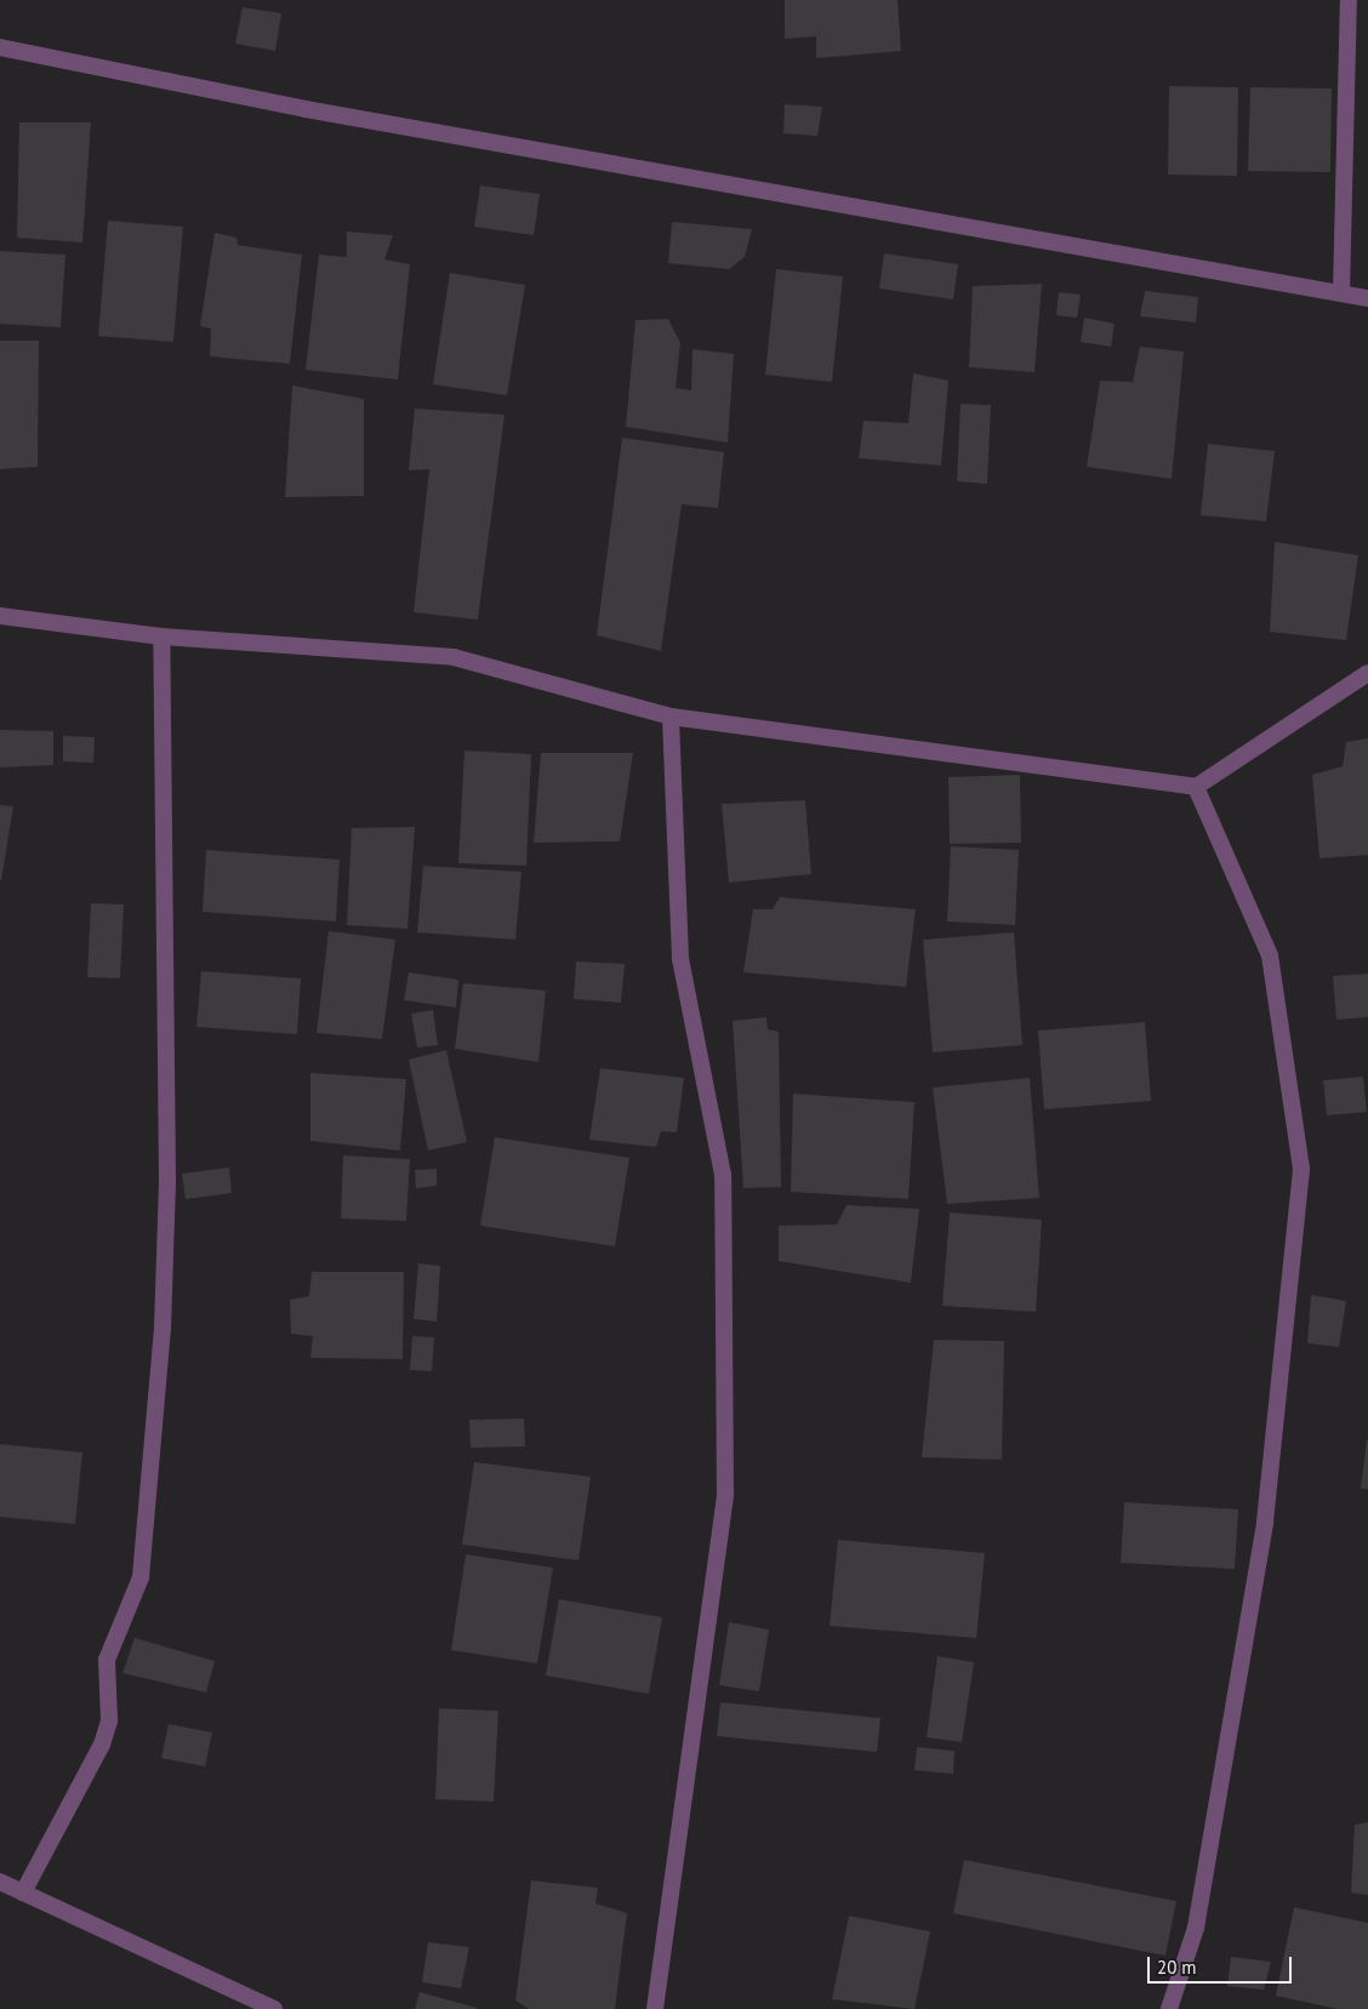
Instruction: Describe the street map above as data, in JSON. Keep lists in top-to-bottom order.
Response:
{
  "scale_bar": "20 m"
}
